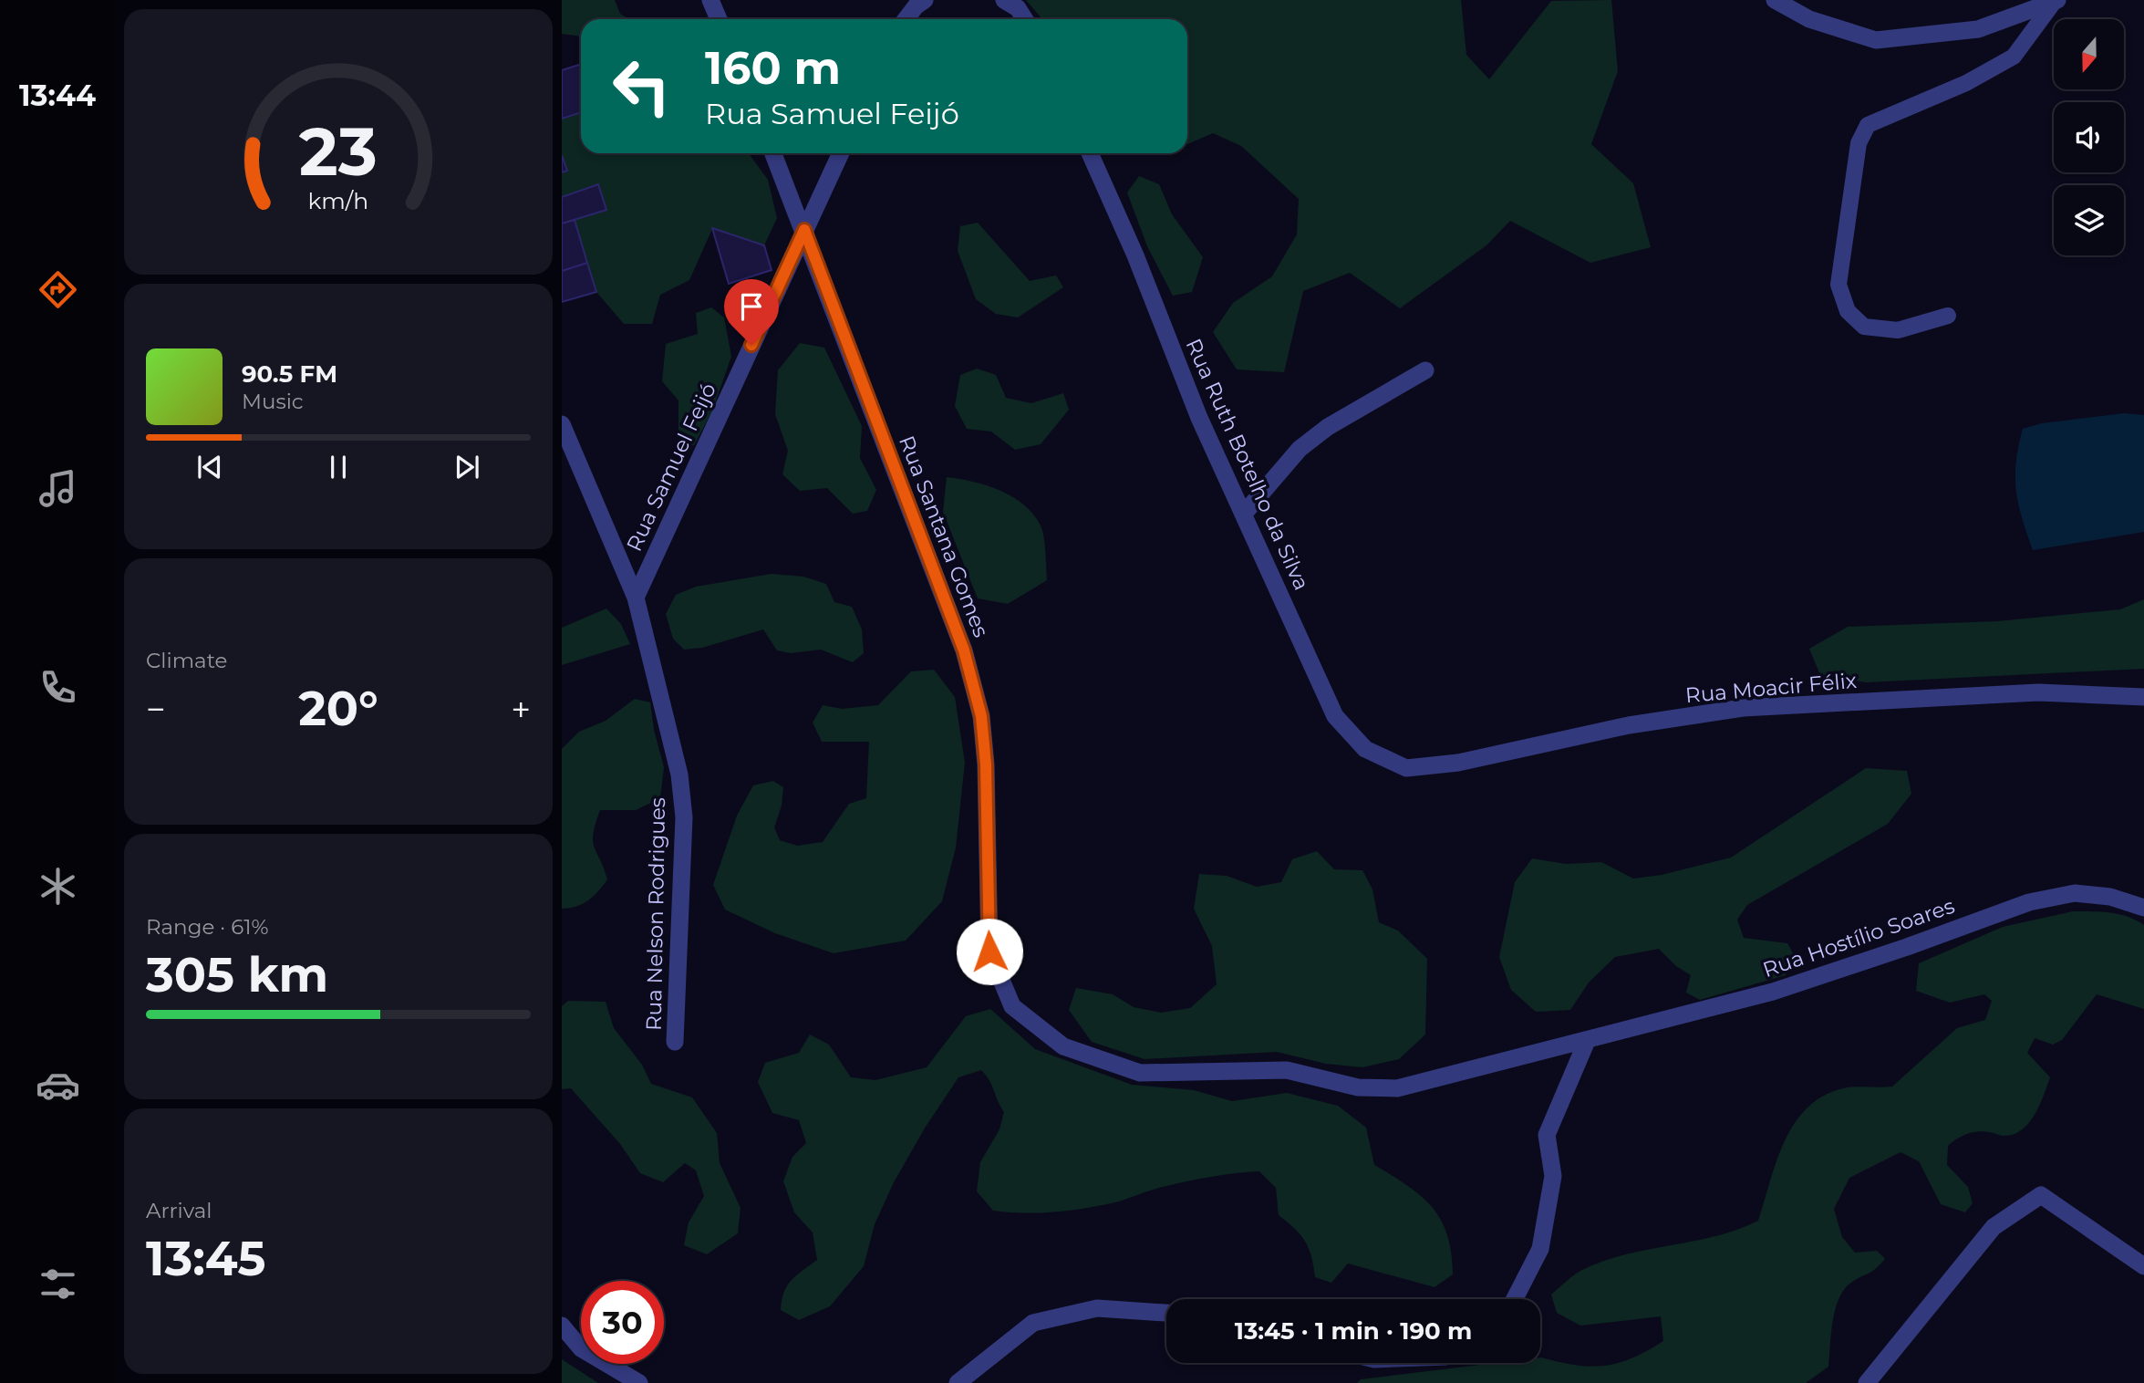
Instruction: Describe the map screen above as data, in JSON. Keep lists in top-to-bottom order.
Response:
{
  "streets": {
    "street": [
      "Rua Ruth Botelho da Silva",
      "Rua Samuel Feijó",
      "Rua Santana Gomes",
      "Rua Moacir Félix",
      "Rua Nelson Rodrigues",
      "Rua Hostílio Soares"
    ]
  },
  "crossings": [
    ["Rua Ruth Botelho da Silva", "Rua Moacir Félix"],
    ["Rua Samuel Feijó", "Rua Santana Gomes"],
    ["Rua Samuel Feijó", "Rua Nelson Rodrigues"],
    ["Rua Santana Gomes", "Rua Hostílio Soares"]
  ],
  "north": "bottom",
  "page": {
    "tabs": "13:44",
    "turn": ["160 m", "Rua Samuel Feijó"],
    "song": ["90.5 FM", "Music"],
    "tile": [
      "Climate",
      ["Range · 61%", "305 km"],
      ["Arrival", "13:45"]
    ],
    "heat": ["−", "20°", "+"],
    "limit": "30",
    "trip": "13:45 · 1 min · 190 m",
    "gauge": ["23", "km/h"]
  }
}
